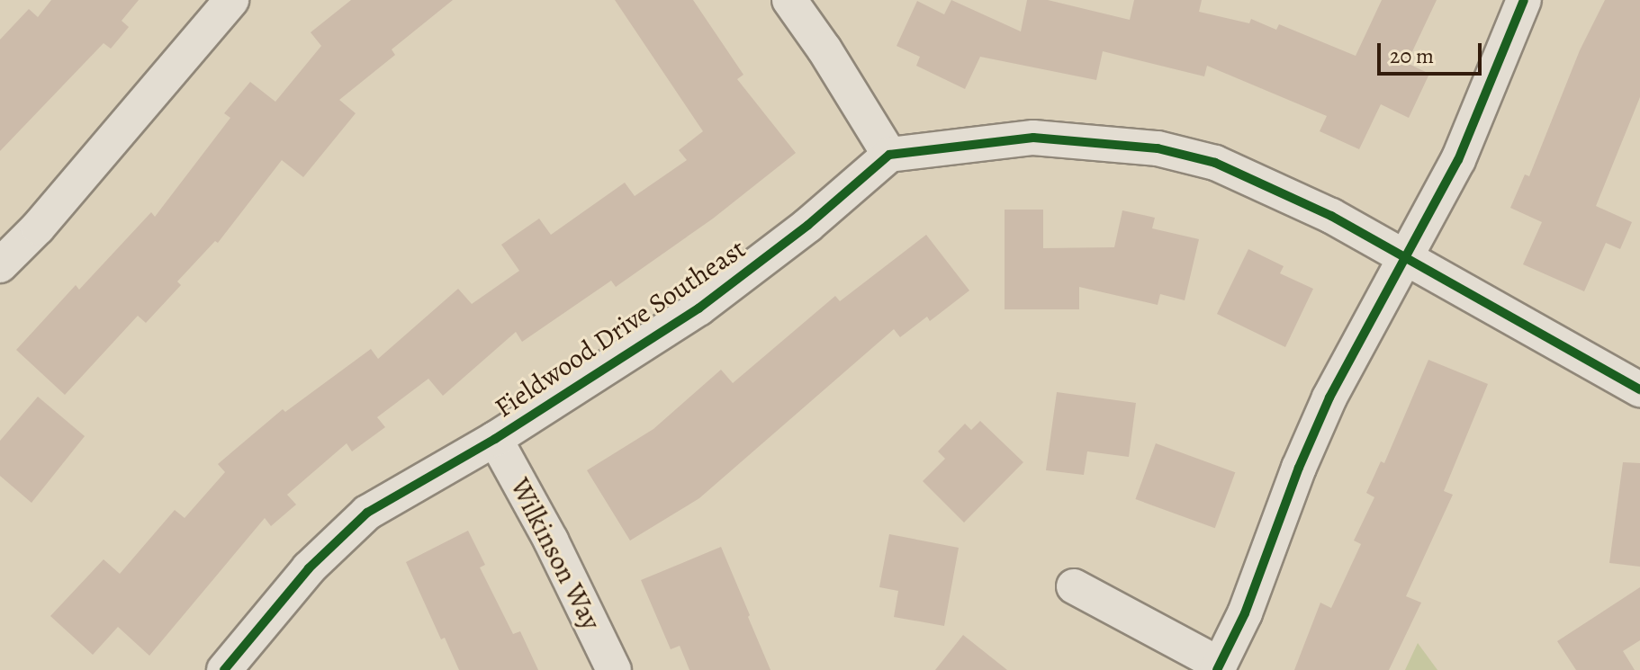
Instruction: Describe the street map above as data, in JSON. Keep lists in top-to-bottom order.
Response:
{
  "streets": {
    "street": ["Fieldwood Drive Southeast", "Wilkinson Way"]
  },
  "crossings": [
    ["Fieldwood Drive Southeast", "Wilkinson Way"]
  ],
  "scale_bar": "20 m"
}
